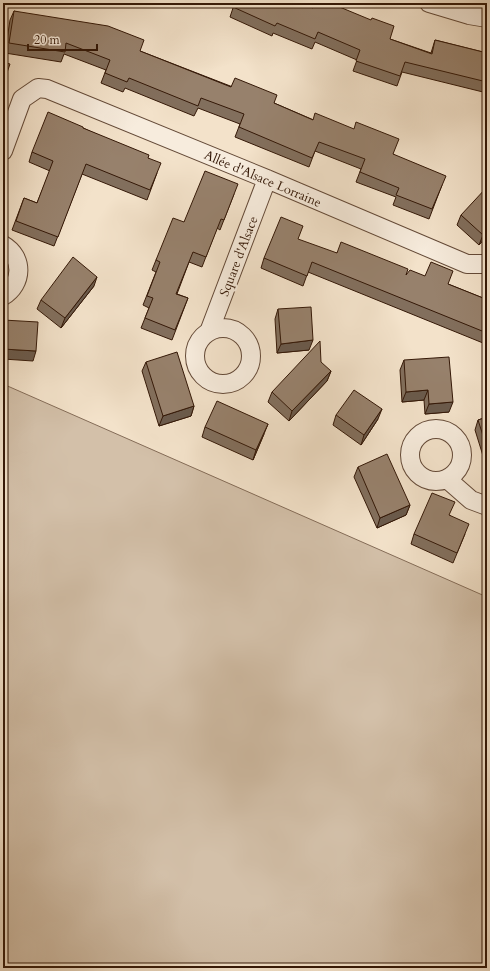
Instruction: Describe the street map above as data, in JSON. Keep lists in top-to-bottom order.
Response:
{
  "streets": {
    "street": ["Allée d'Alsace Lorraine", "Square d'Alsace"]
  },
  "crossings": [
    ["Allée d'Alsace Lorraine", "Square d'Alsace"]
  ],
  "scale_bar": "20 m"
}
